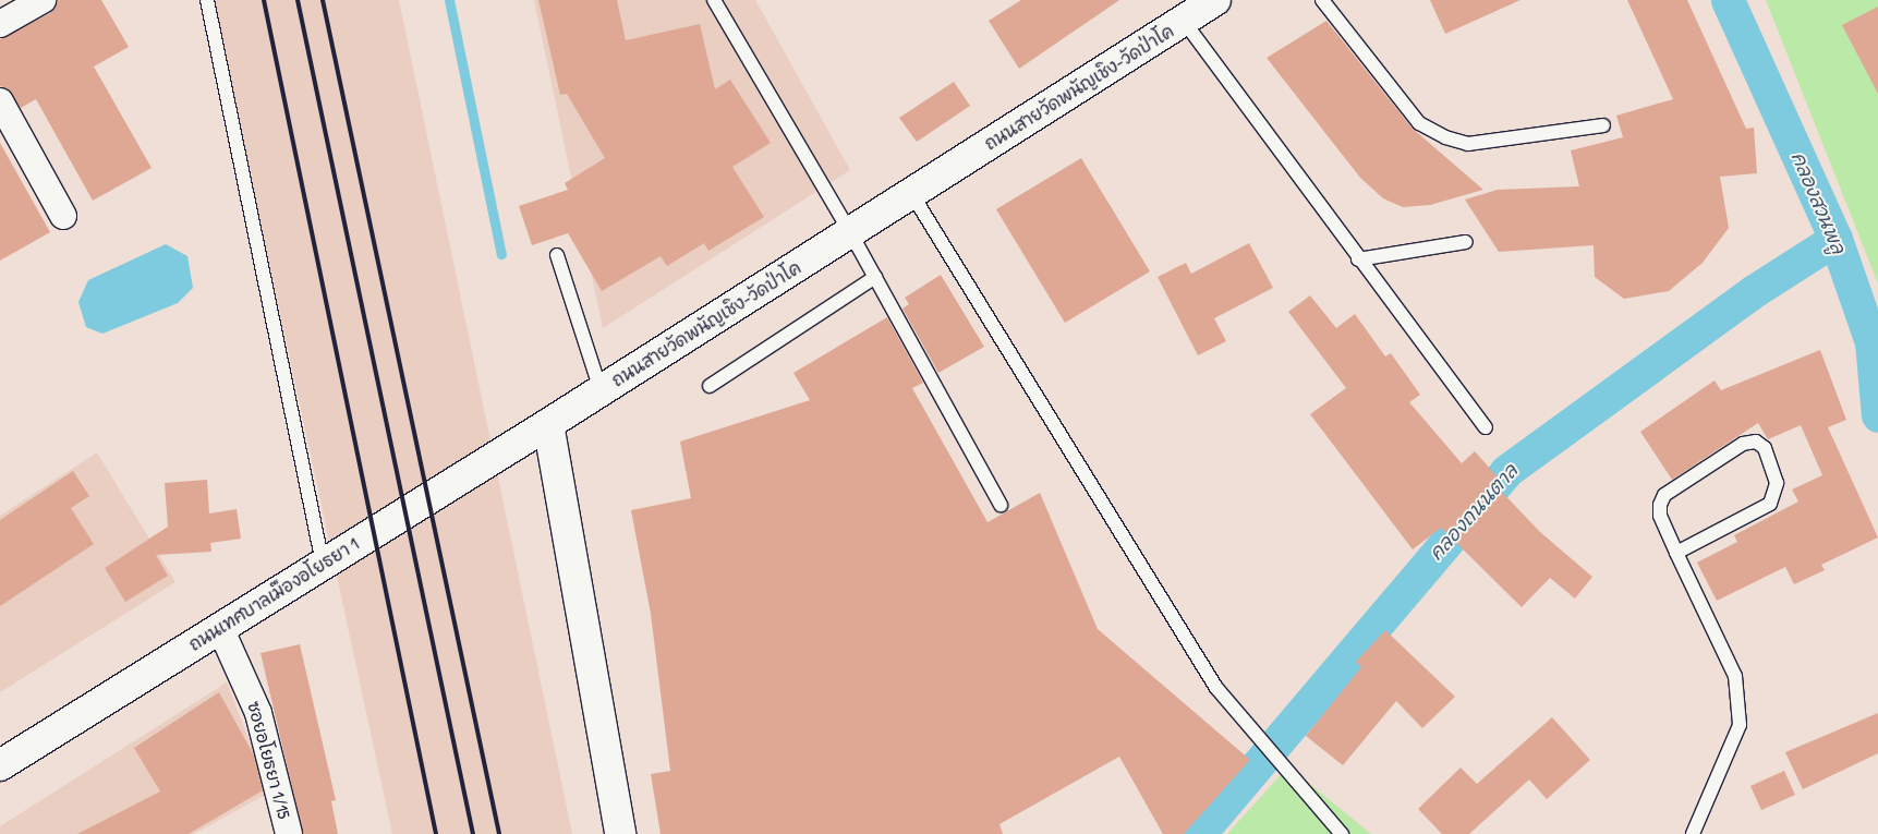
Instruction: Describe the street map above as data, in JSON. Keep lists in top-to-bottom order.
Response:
{
  "streets": {
    "main road": ["ถนนสายวัดพนัญเชิง-วัดป่าโค", "ถนนเทศบาลเมืองอโยธยา 1"],
    "street": ["ซอยอโยธยา 1/15"]
  },
  "crossings": [
    ["ถนนสายวัดพนัญเชิง-วัดป่าโค", "ถนนเทศบาลเมืองอโยธยา 1"],
    ["ถนนเทศบาลเมืองอโยธยา 1", "ซอยอโยธยา 1/15"]
  ],
  "water": ["คลองสวนพลู", "คลองถนนตาล"]
}
